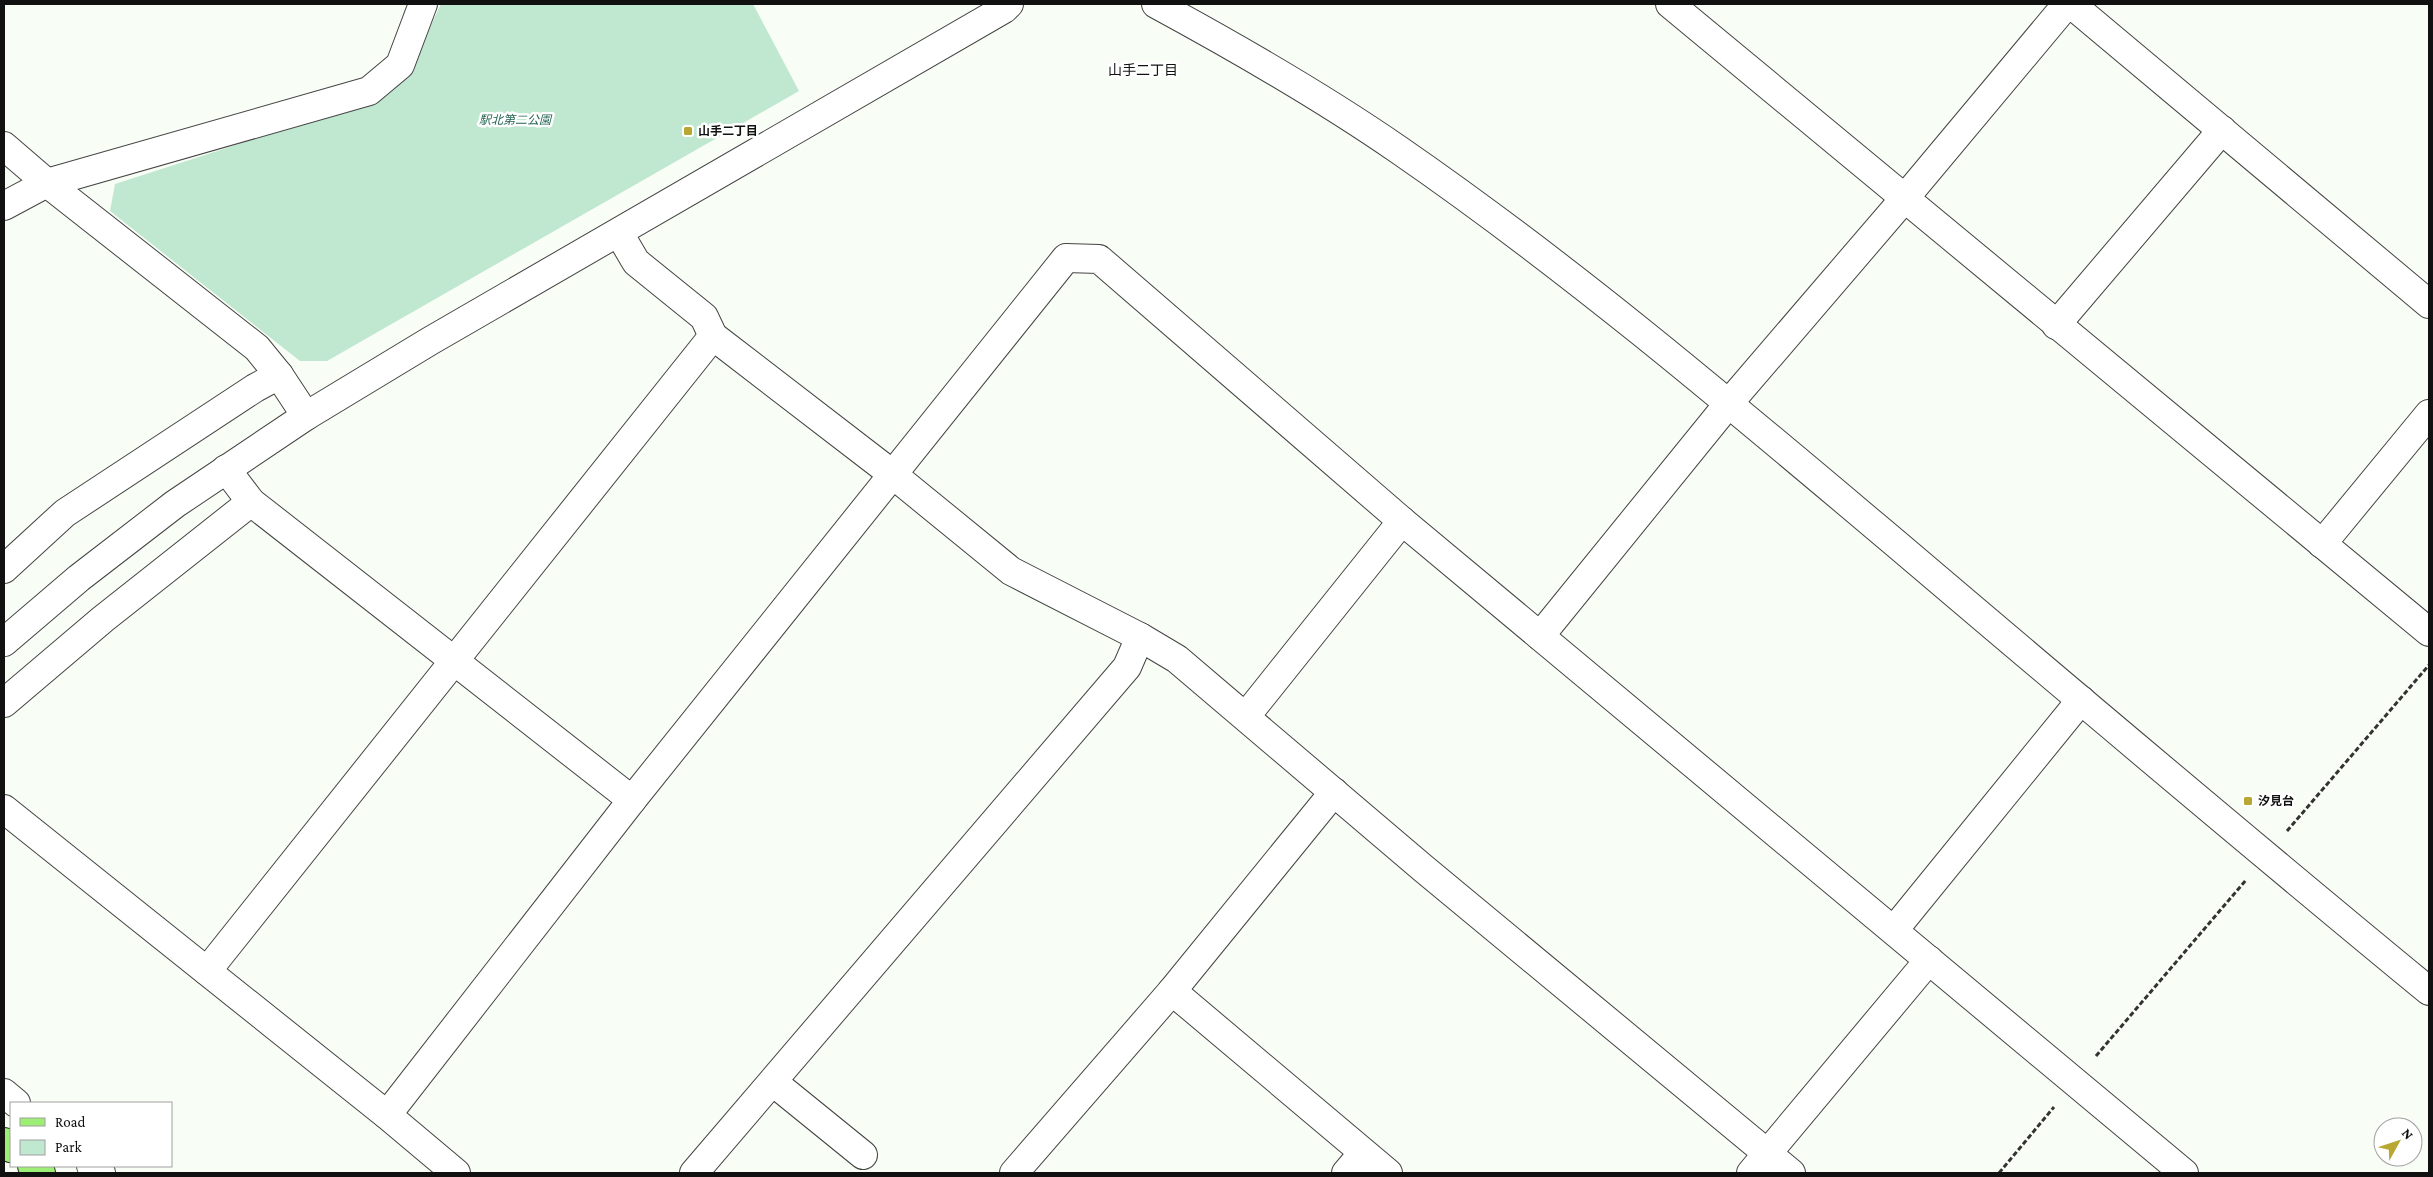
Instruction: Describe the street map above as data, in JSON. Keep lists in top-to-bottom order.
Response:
{
  "districts": ["山手二丁目"],
  "parks": ["駅北第二公園"],
  "places": {
    "transit": ["山手二丁目", "汐見台"]
  },
  "legend": ["Road", "Park"],
  "north": "top right"
}
